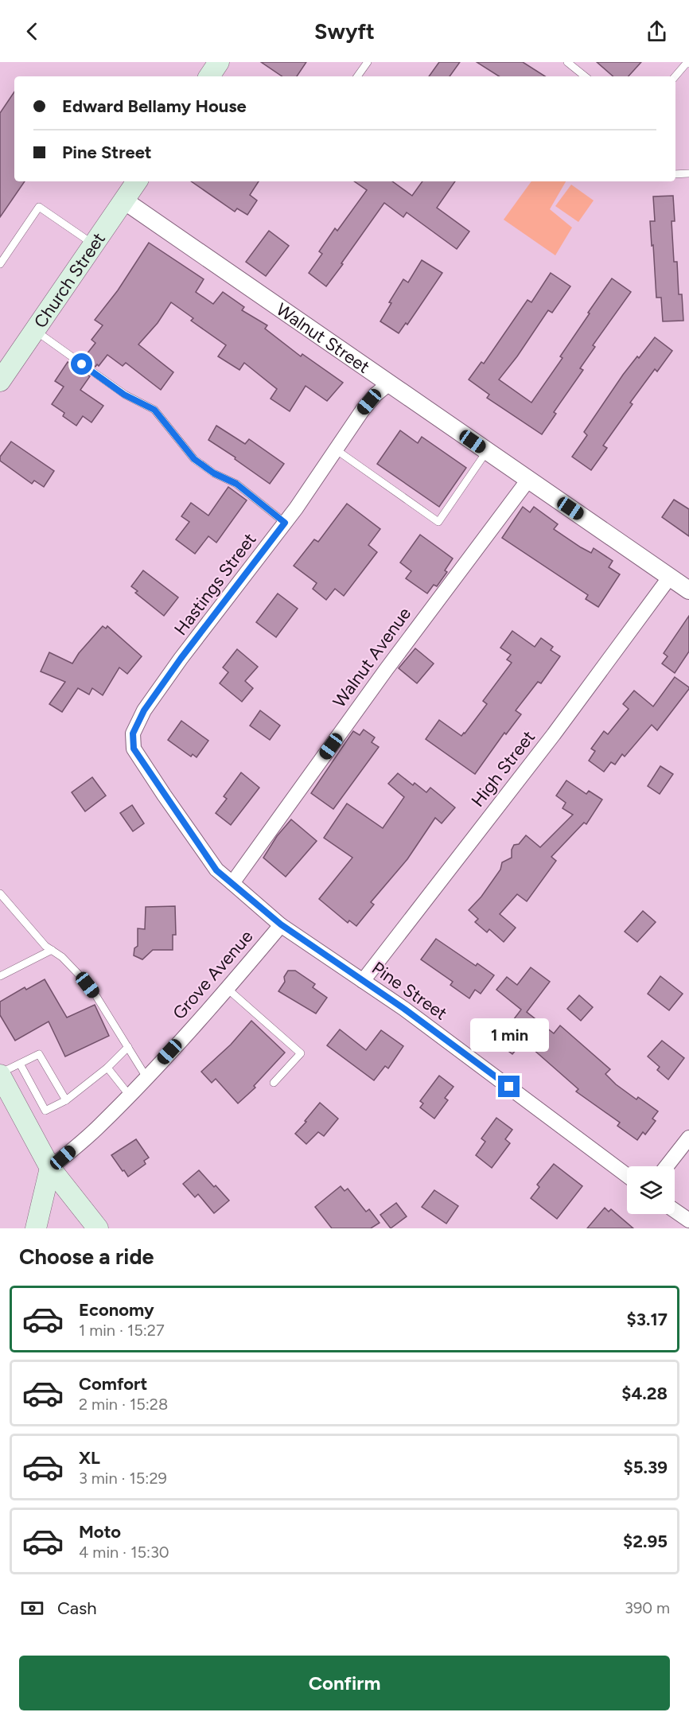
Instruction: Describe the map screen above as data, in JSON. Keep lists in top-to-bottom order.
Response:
{
  "streets": {
    "main road": ["Church Street"],
    "street": [
      "Walnut Street",
      "Hastings Street",
      "Walnut Avenue",
      "High Street",
      "Grove Avenue",
      "Pine Street"
    ]
  },
  "crossings": [
    ["Church Street", "Walnut Street"],
    ["Walnut Street", "Hastings Street"],
    ["Walnut Street", "Walnut Avenue"],
    ["Walnut Street", "High Street"],
    ["Hastings Street", "Pine Street"],
    ["Walnut Avenue", "Pine Street"],
    ["High Street", "Pine Street"],
    ["Grove Avenue", "Pine Street"]
  ],
  "page": {
    "header": "Swyft",
    "banner": ["Edward Bellamy House", "Pine Street"],
    "bubble": "1 min",
    "heading": "Choose a ride",
    "list": [
      {
        "name": "Economy",
        "note": "1 min · 15:27",
        "value": "$3.17"
      },
      {
        "name": "Comfort",
        "note": "2 min · 15:28",
        "value": "$4.28"
      },
      {
        "name": "XL",
        "note": "3 min · 15:29",
        "value": "$5.39"
      },
      {
        "name": "Moto",
        "note": "4 min · 15:30",
        "value": "$2.95"
      }
    ],
    "pay": ["Cash", "390 m"],
    "buttons": "Confirm"
  }
}
